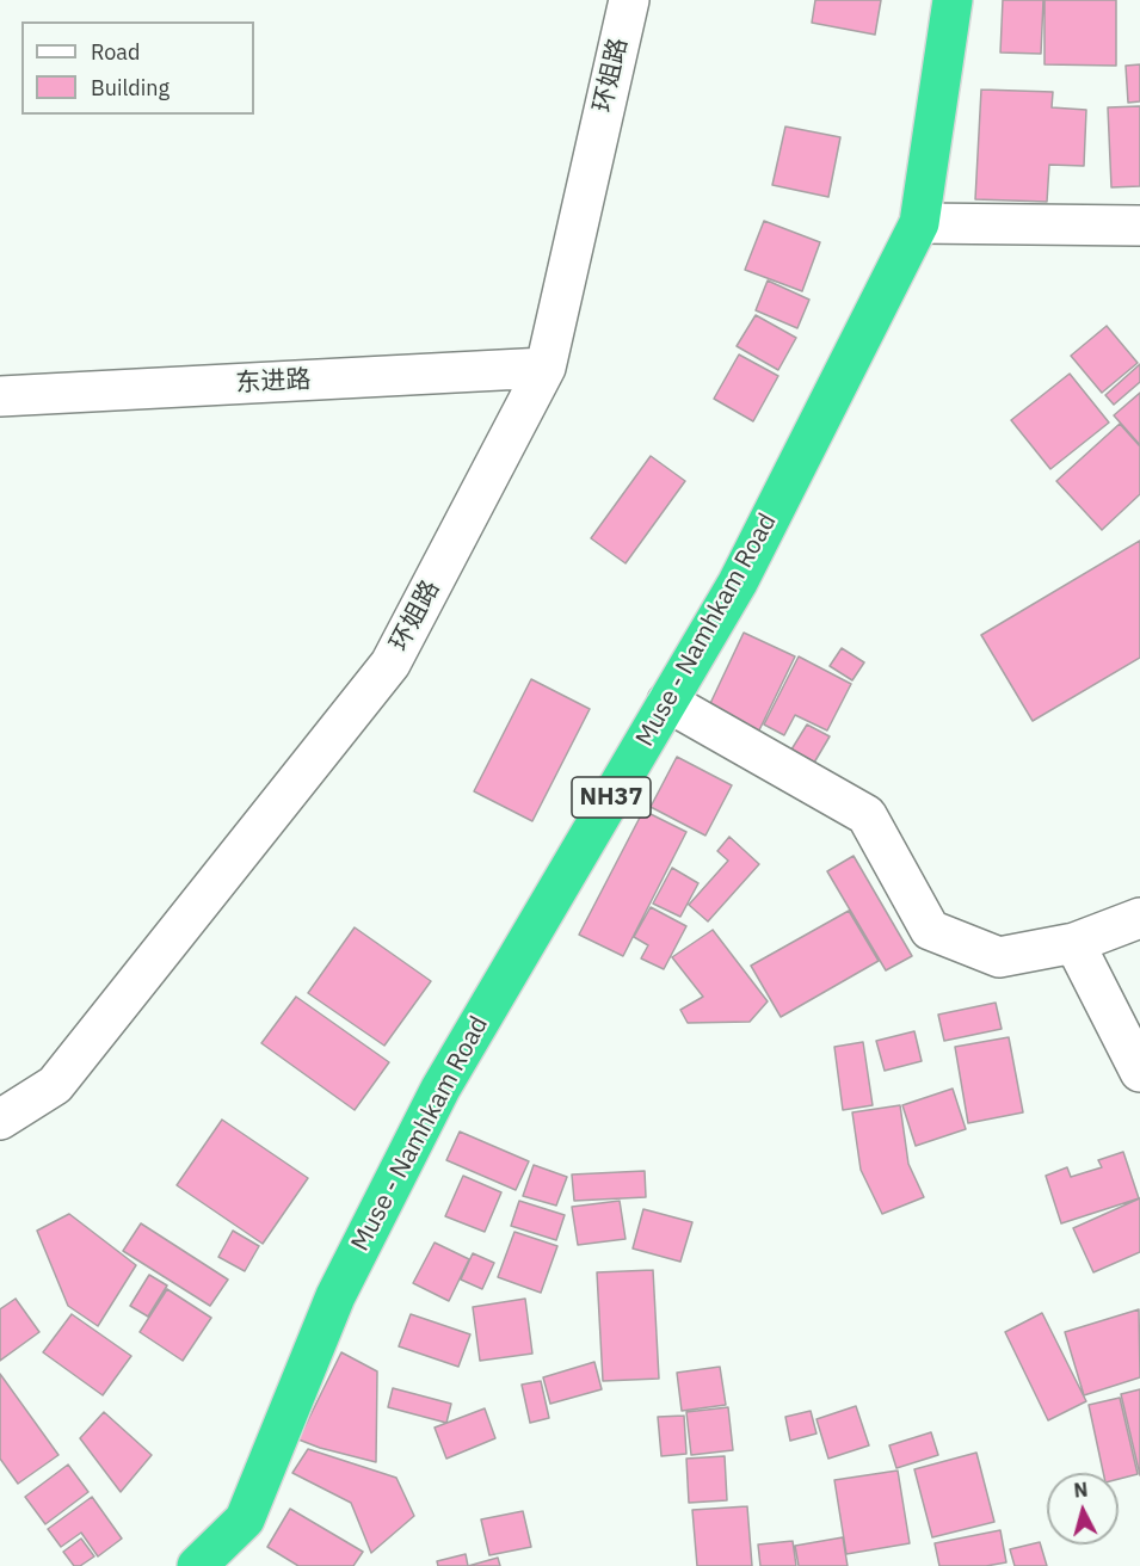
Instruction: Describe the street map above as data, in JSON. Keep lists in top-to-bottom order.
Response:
{
  "streets": {
    "highway": ["Muse - Namhkam Road", "NH37"],
    "street": ["环姐路", "东进路"]
  },
  "crossings": [
    ["环姐路", "东进路"]
  ],
  "legend": ["Road", "Building"],
  "north": "top"
}
